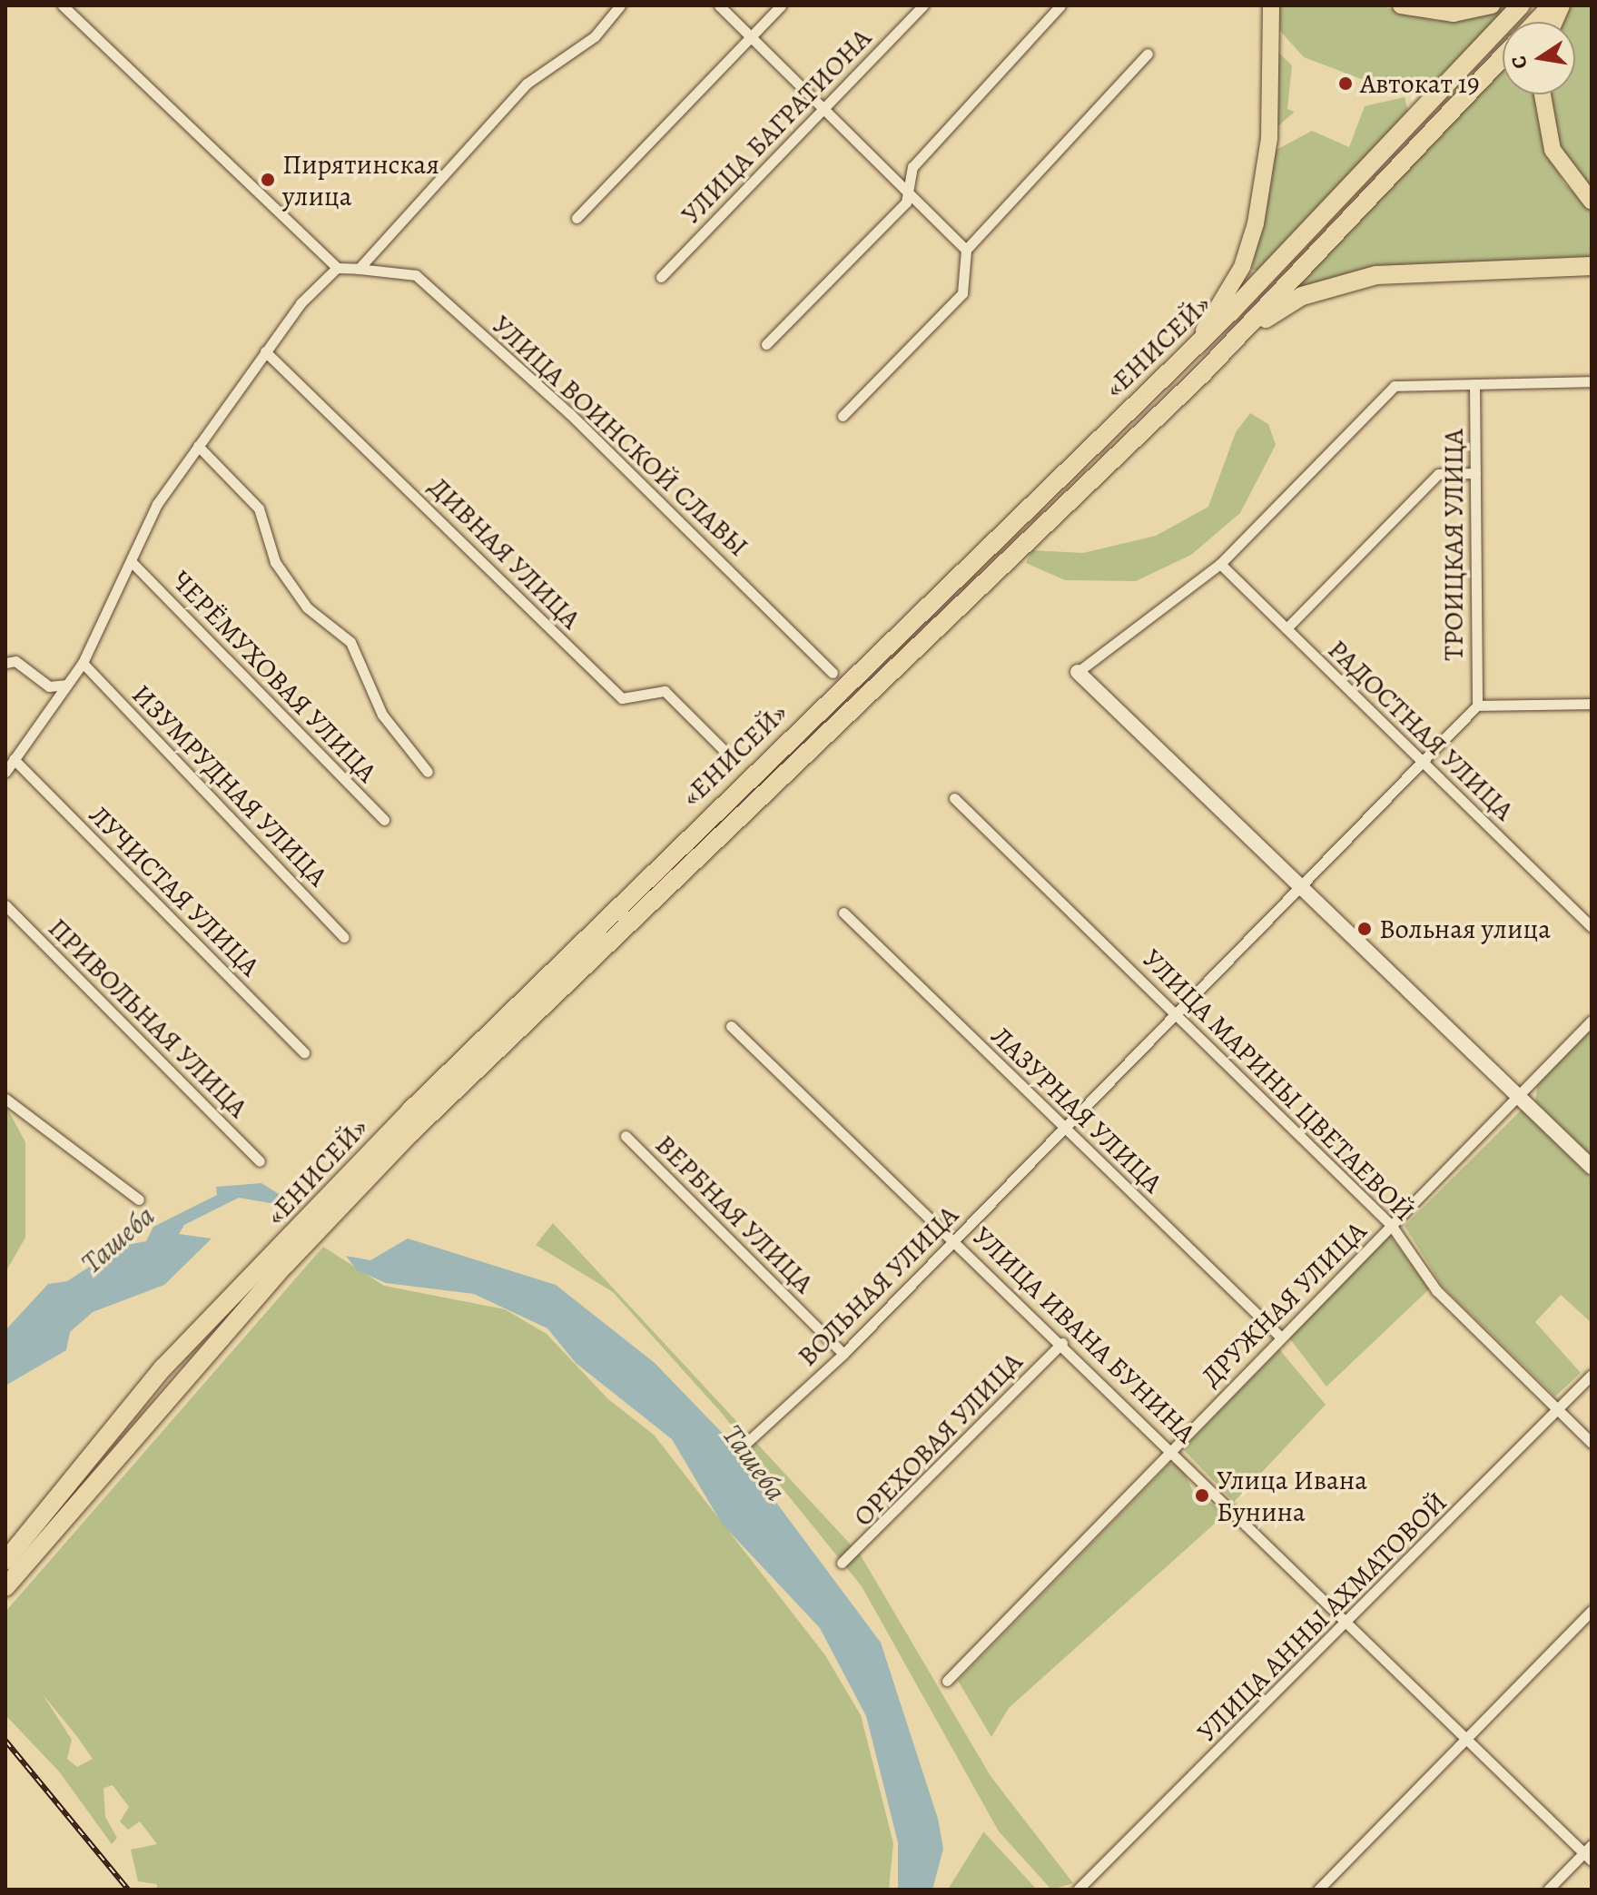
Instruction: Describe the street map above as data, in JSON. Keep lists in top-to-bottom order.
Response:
{
  "streets": {
    "highway": ["«ЕНИСЕЙ»"],
    "street": [
      "УЛИЦА БАГРАТИОНА",
      "УЛИЦА ВОИНСКОЙ СЛАВЫ",
      "ТРОИЦКАЯ УЛИЦА",
      "ДИВНАЯ УЛИЦА",
      "ЧЕРЁМУХОВАЯ УЛИЦА",
      "РАДОСТНАЯ УЛИЦА",
      "ИЗУМРУДНАЯ УЛИЦА",
      "ЛУЧИСТАЯ УЛИЦА",
      "ПРИВОЛЬНАЯ УЛИЦА",
      "УЛИЦА МАРИНЫ ЦВЕТАЕВОЙ",
      "ЛАЗУРНАЯ УЛИЦА",
      "ВЕРБНАЯ УЛИЦА",
      "ВОЛЬНАЯ УЛИЦА",
      "ДРУЖНАЯ УЛИЦА",
      "УЛИЦА ИВАНА БУНИНА",
      "ОРЕХОВАЯ УЛИЦА",
      "УЛИЦА АННЫ АХМАТОВОЙ"
    ]
  },
  "crossings": [
    ["ТРОИЦКАЯ УЛИЦА", "ВОЛЬНАЯ УЛИЦА"],
    ["РАДОСТНАЯ УЛИЦА", "ВОЛЬНАЯ УЛИЦА"],
    ["УЛИЦА МАРИНЫ ЦВЕТАЕВОЙ", "ВОЛЬНАЯ УЛИЦА"],
    ["УЛИЦА МАРИНЫ ЦВЕТАЕВОЙ", "ДРУЖНАЯ УЛИЦА"],
    ["УЛИЦА МАРИНЫ ЦВЕТАЕВОЙ", "УЛИЦА АННЫ АХМАТОВОЙ"],
    ["ЛАЗУРНАЯ УЛИЦА", "ВОЛЬНАЯ УЛИЦА"],
    ["ЛАЗУРНАЯ УЛИЦА", "ДРУЖНАЯ УЛИЦА"],
    ["ВЕРБНАЯ УЛИЦА", "ВОЛЬНАЯ УЛИЦА"],
    ["ВОЛЬНАЯ УЛИЦА", "УЛИЦА ИВАНА БУНИНА"],
    ["ДРУЖНАЯ УЛИЦА", "УЛИЦА ИВАНА БУНИНА"],
    ["УЛИЦА ИВАНА БУНИНА", "ОРЕХОВАЯ УЛИЦА"],
    ["УЛИЦА ИВАНА БУНИНА", "УЛИЦА АННЫ АХМАТОВОЙ"]
  ],
  "water": ["Ташеба"],
  "places": [
    "Автокат 19",
    "Пирятинская улица",
    "Вольная улица",
    "Улица Ивана Бунина"
  ],
  "north": "left"
}
